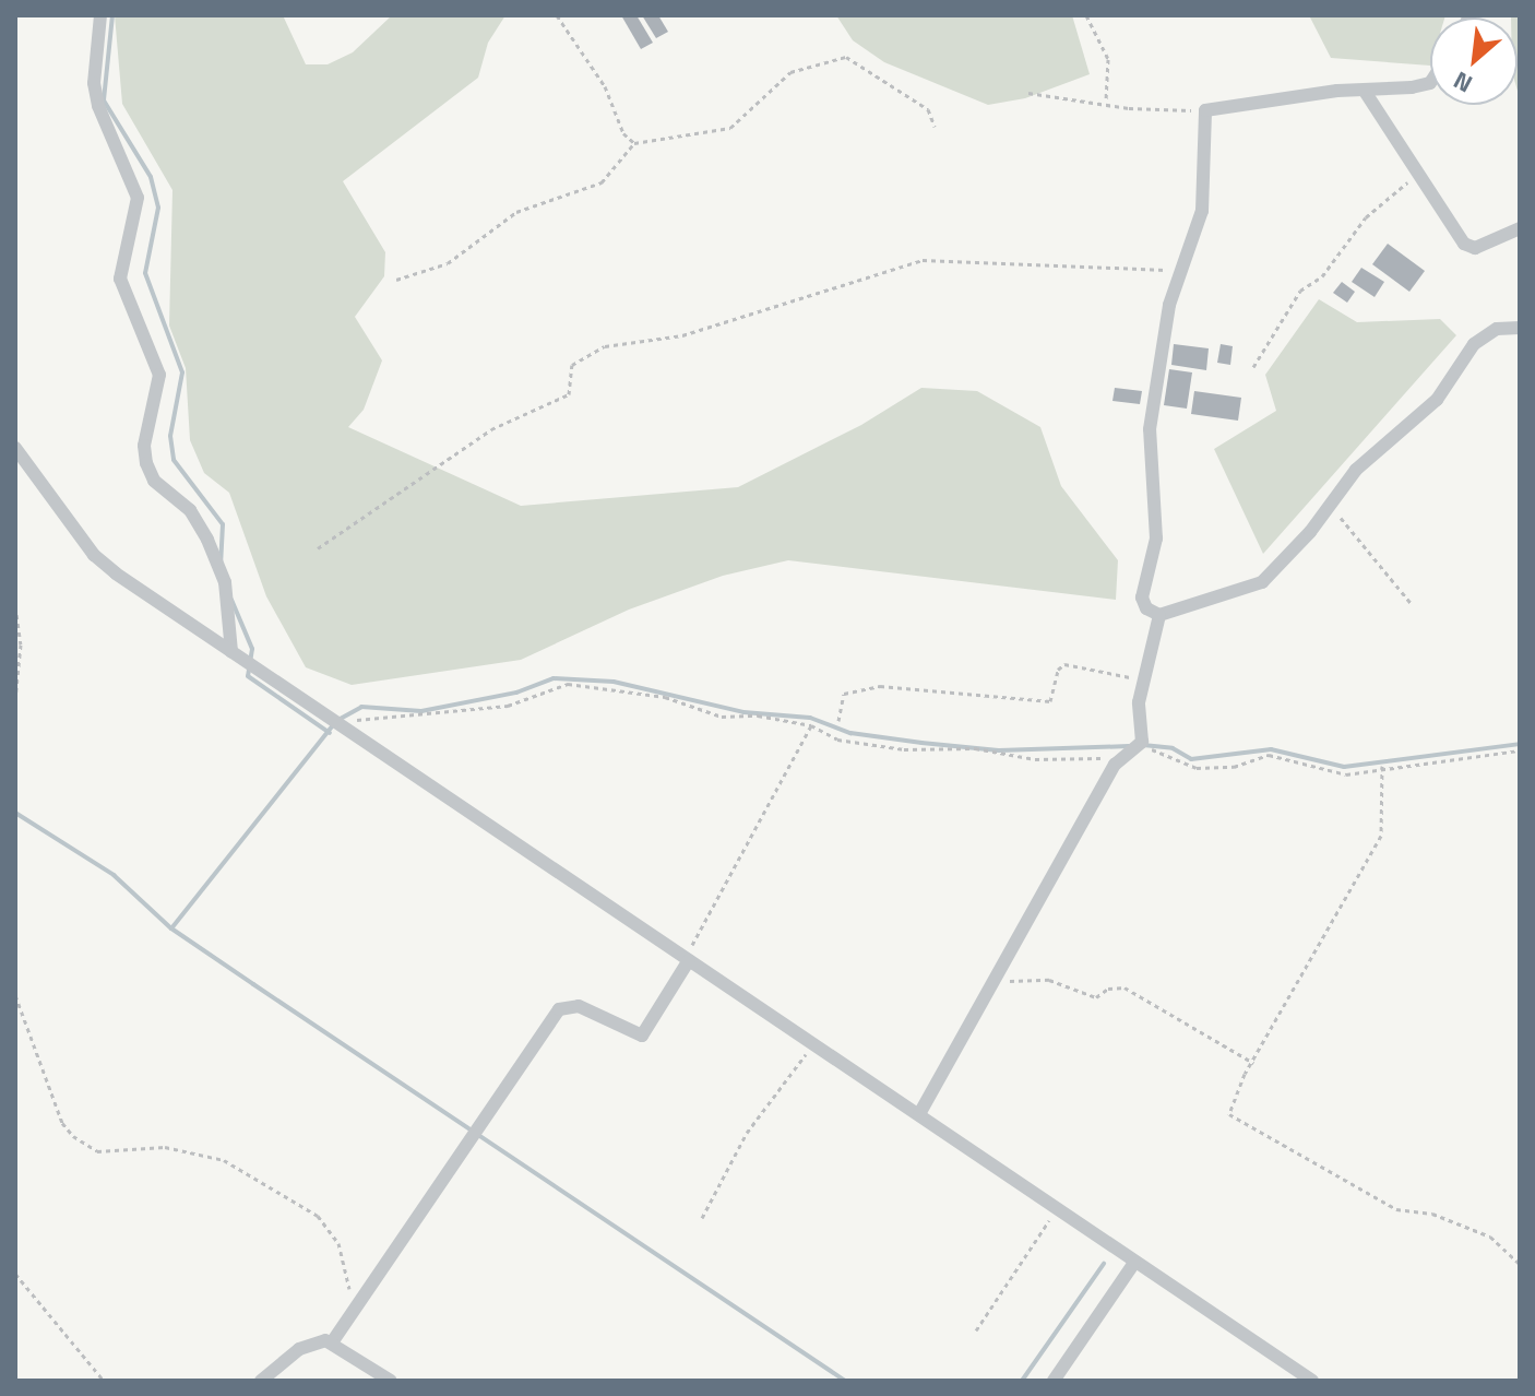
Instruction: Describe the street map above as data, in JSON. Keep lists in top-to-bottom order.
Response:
{
  "north": "bottom left"
}
